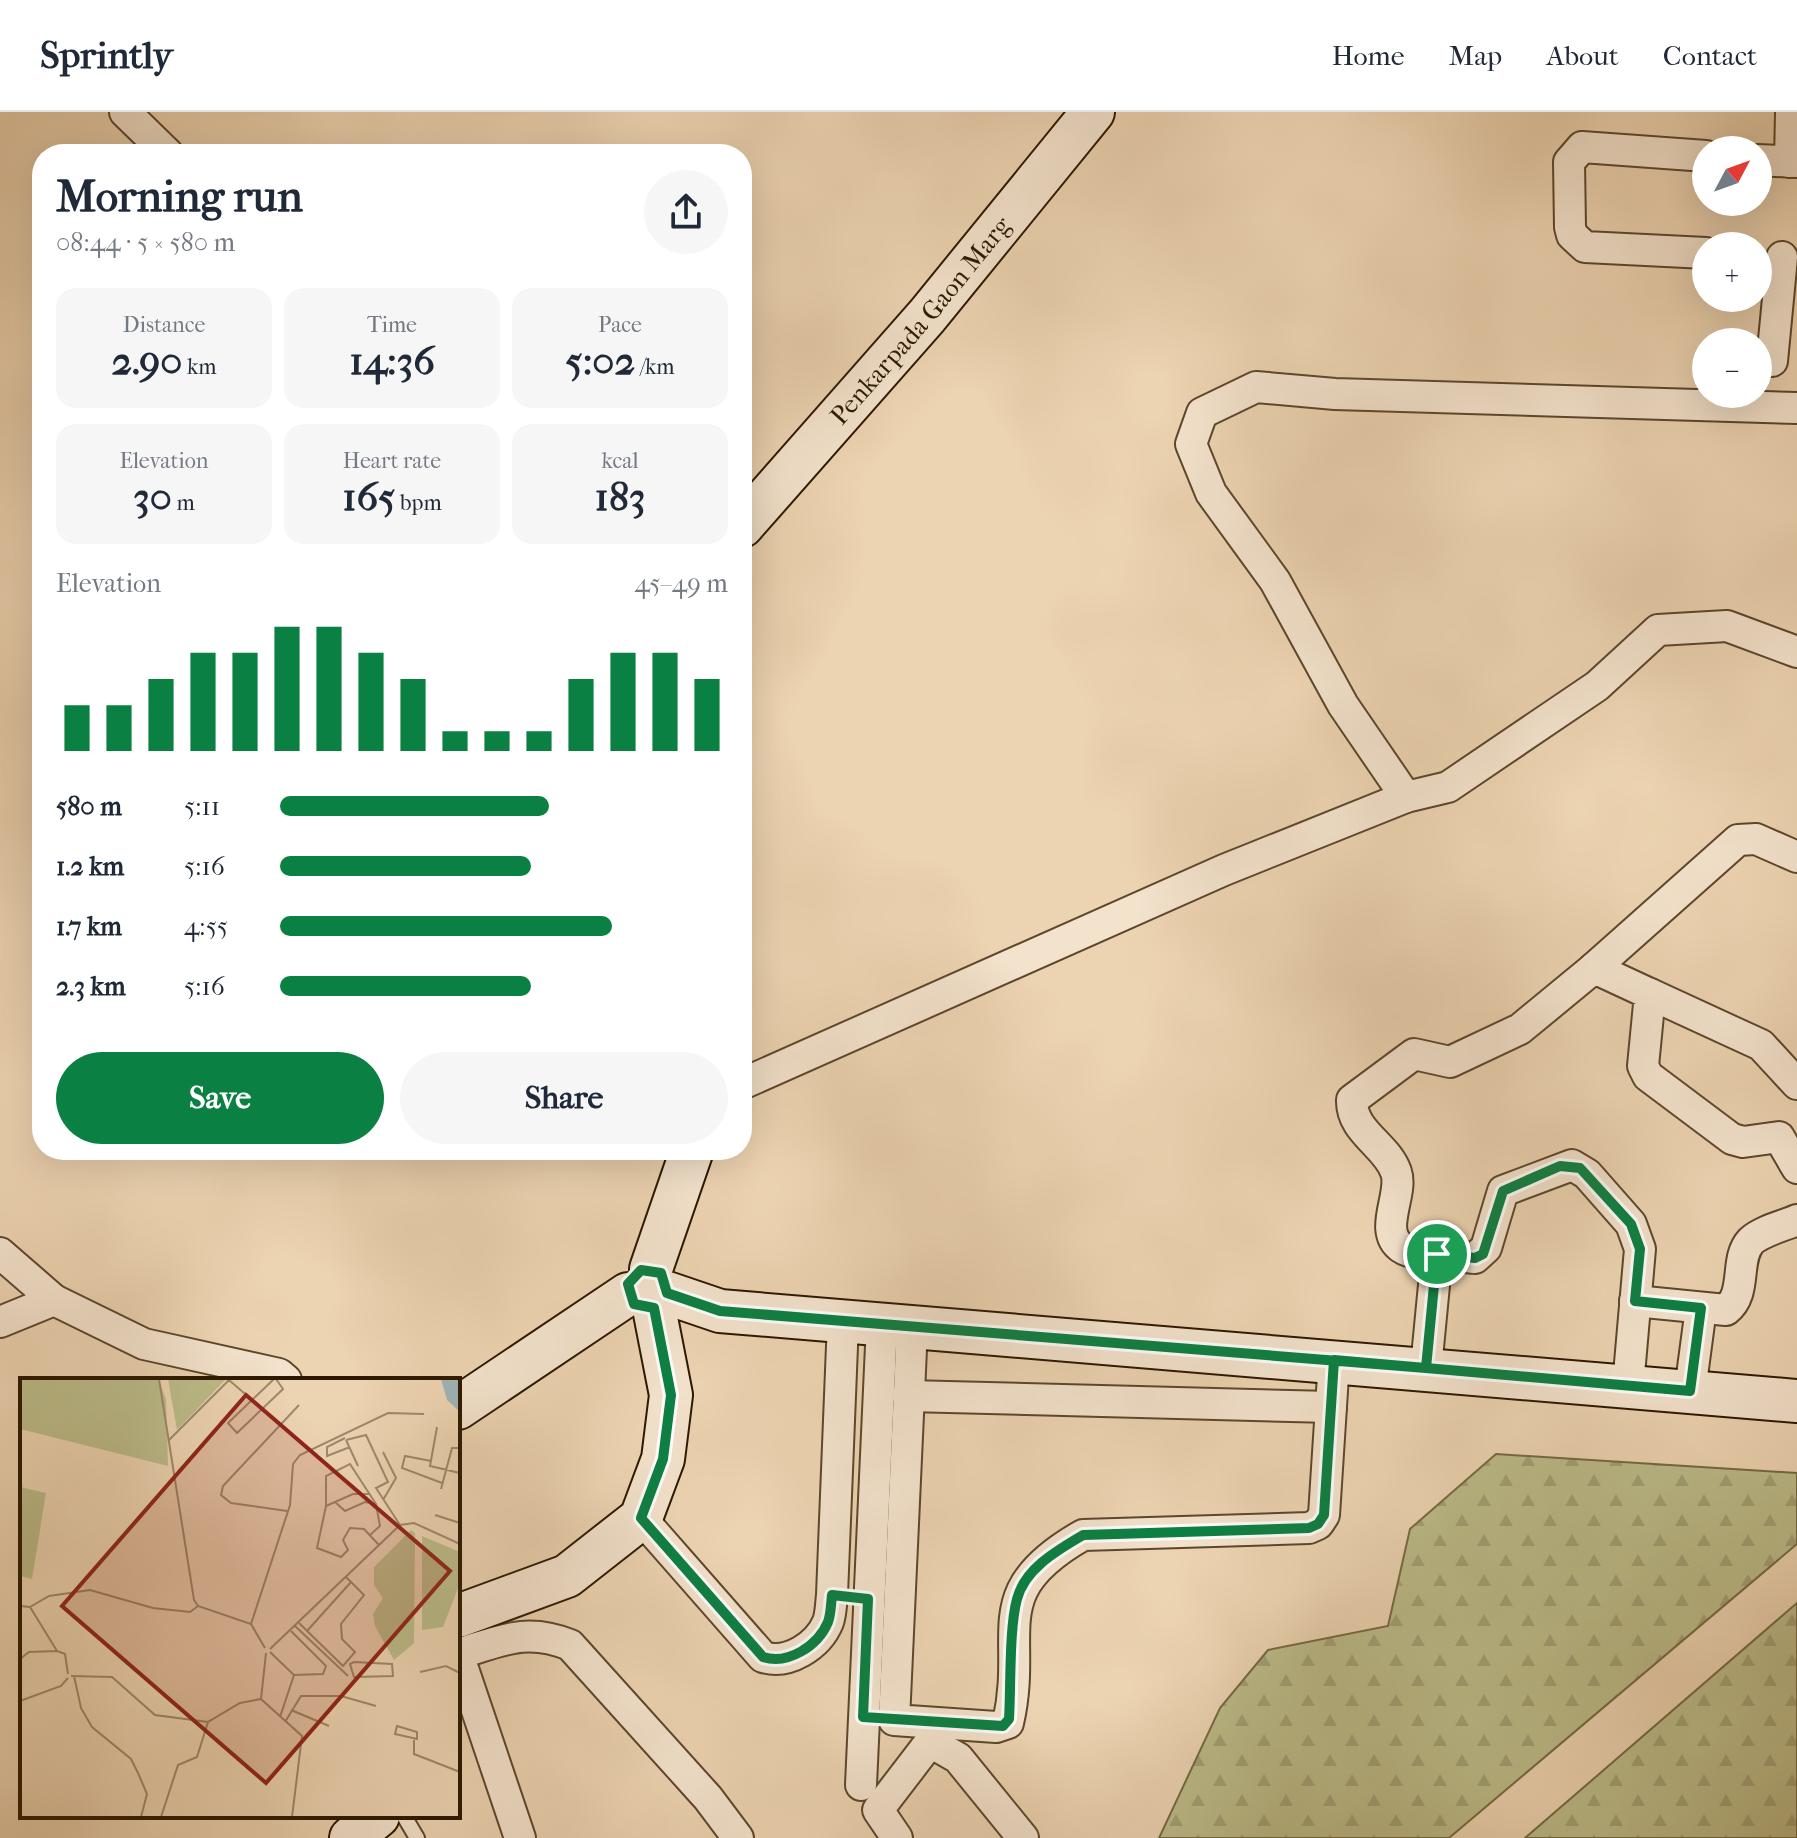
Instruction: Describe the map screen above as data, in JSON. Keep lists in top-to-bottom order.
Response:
{
  "streets": {
    "street": ["Penkarpada Gaon Marg"]
  },
  "north": "top right",
  "page": {
    "header": "Sprintly",
    "nav": [
      "Home",
      "Map",
      "About",
      "Contact"
    ],
    "map_buttons": ["+", "−"],
    "heading": ["Morning run", "08:44 · 5 × 580 m"],
    "stats": [
      ["Distance", "2.90 km"],
      ["Time", "14:36"],
      ["Pace", "5:02 /km"],
      ["Elevation", "30 m"],
      ["Heart rate", "165 bpm"],
      ["kcal", "183"]
    ],
    "chart": ["Elevation", "45–49 m"],
    "list": [
      {
        "name": "580 m",
        "note": "5:11"
      },
      {
        "name": "1.2 km",
        "note": "5:16"
      },
      {
        "name": "1.7 km",
        "note": "4:55"
      },
      {
        "name": "2.3 km",
        "note": "5:16"
      }
    ],
    "buttons": ["Save", "Share"]
  }
}
